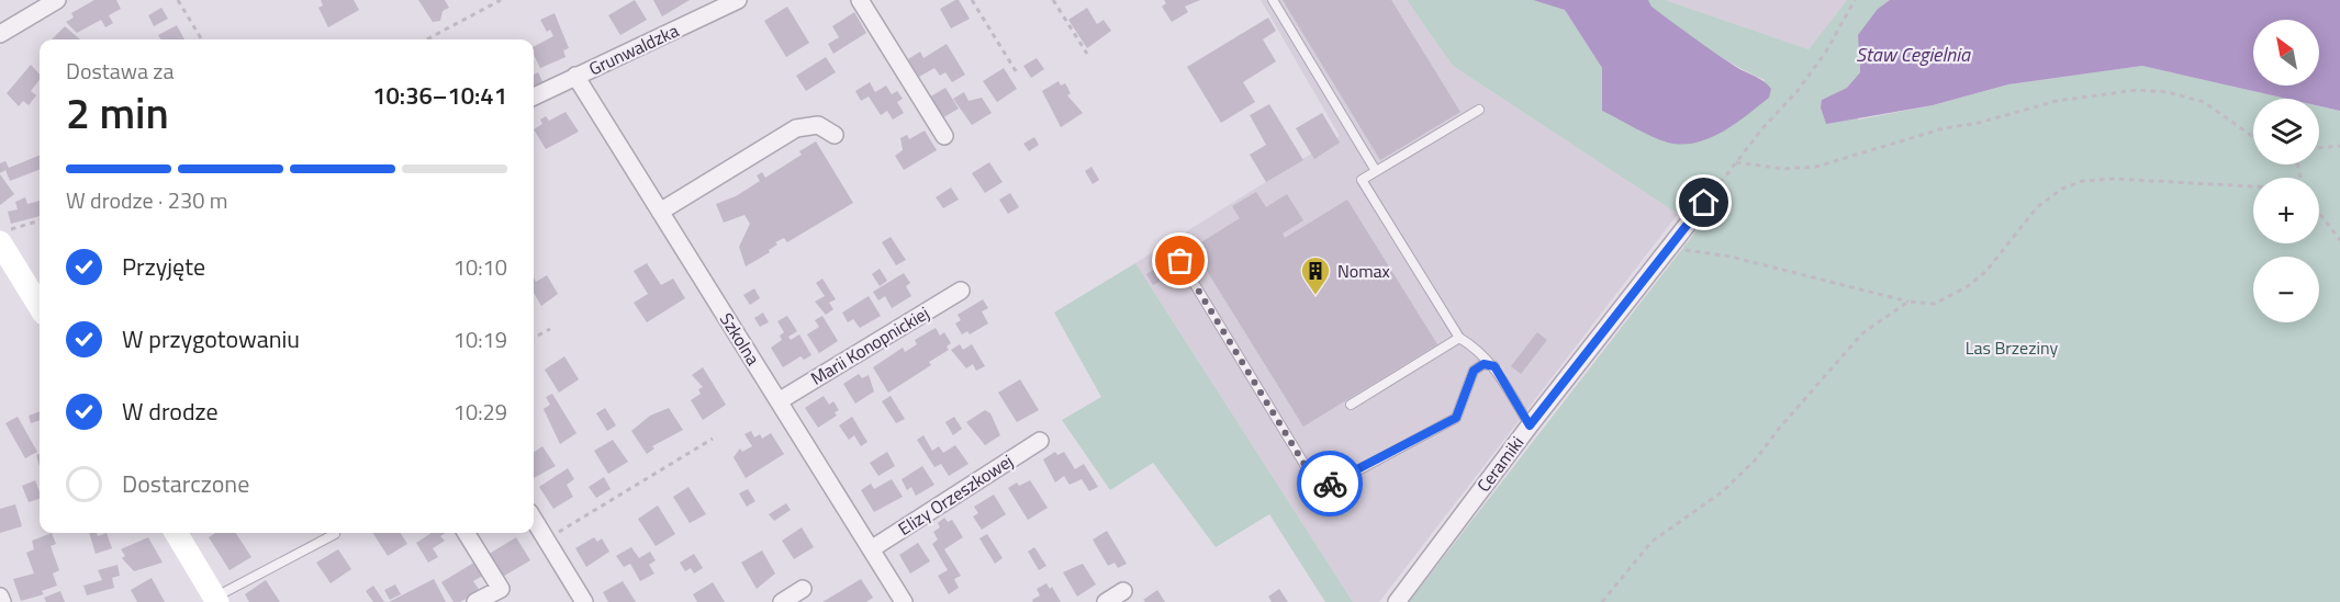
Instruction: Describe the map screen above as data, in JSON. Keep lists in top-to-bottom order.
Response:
{
  "streets": {
    "street": [
      "Grunwaldzka",
      "Szkolna",
      "Marii Konopnickiej",
      "Ceramiki",
      "Elizy Orzeszkowej"
    ]
  },
  "crossings": [
    ["Grunwaldzka", "Szkolna"],
    ["Szkolna", "Marii Konopnickiej"],
    ["Szkolna", "Elizy Orzeszkowej"]
  ],
  "water": ["Staw Cegielnia"],
  "parks": ["Las Brzeziny"],
  "places": {
    "building": ["Nomax"]
  },
  "north": "top left",
  "page": {
    "map_buttons": ["+", "−"],
    "heading": ["2 min", "Dostawa za", "10:36–10:41"],
    "bar": "W drodze · 230 m",
    "list": [
      ["Przyjęte", "10:10"],
      ["W przygotowaniu", "10:19"],
      ["W drodze", "10:29"],
      "Dostarczone"
    ]
  }
}
